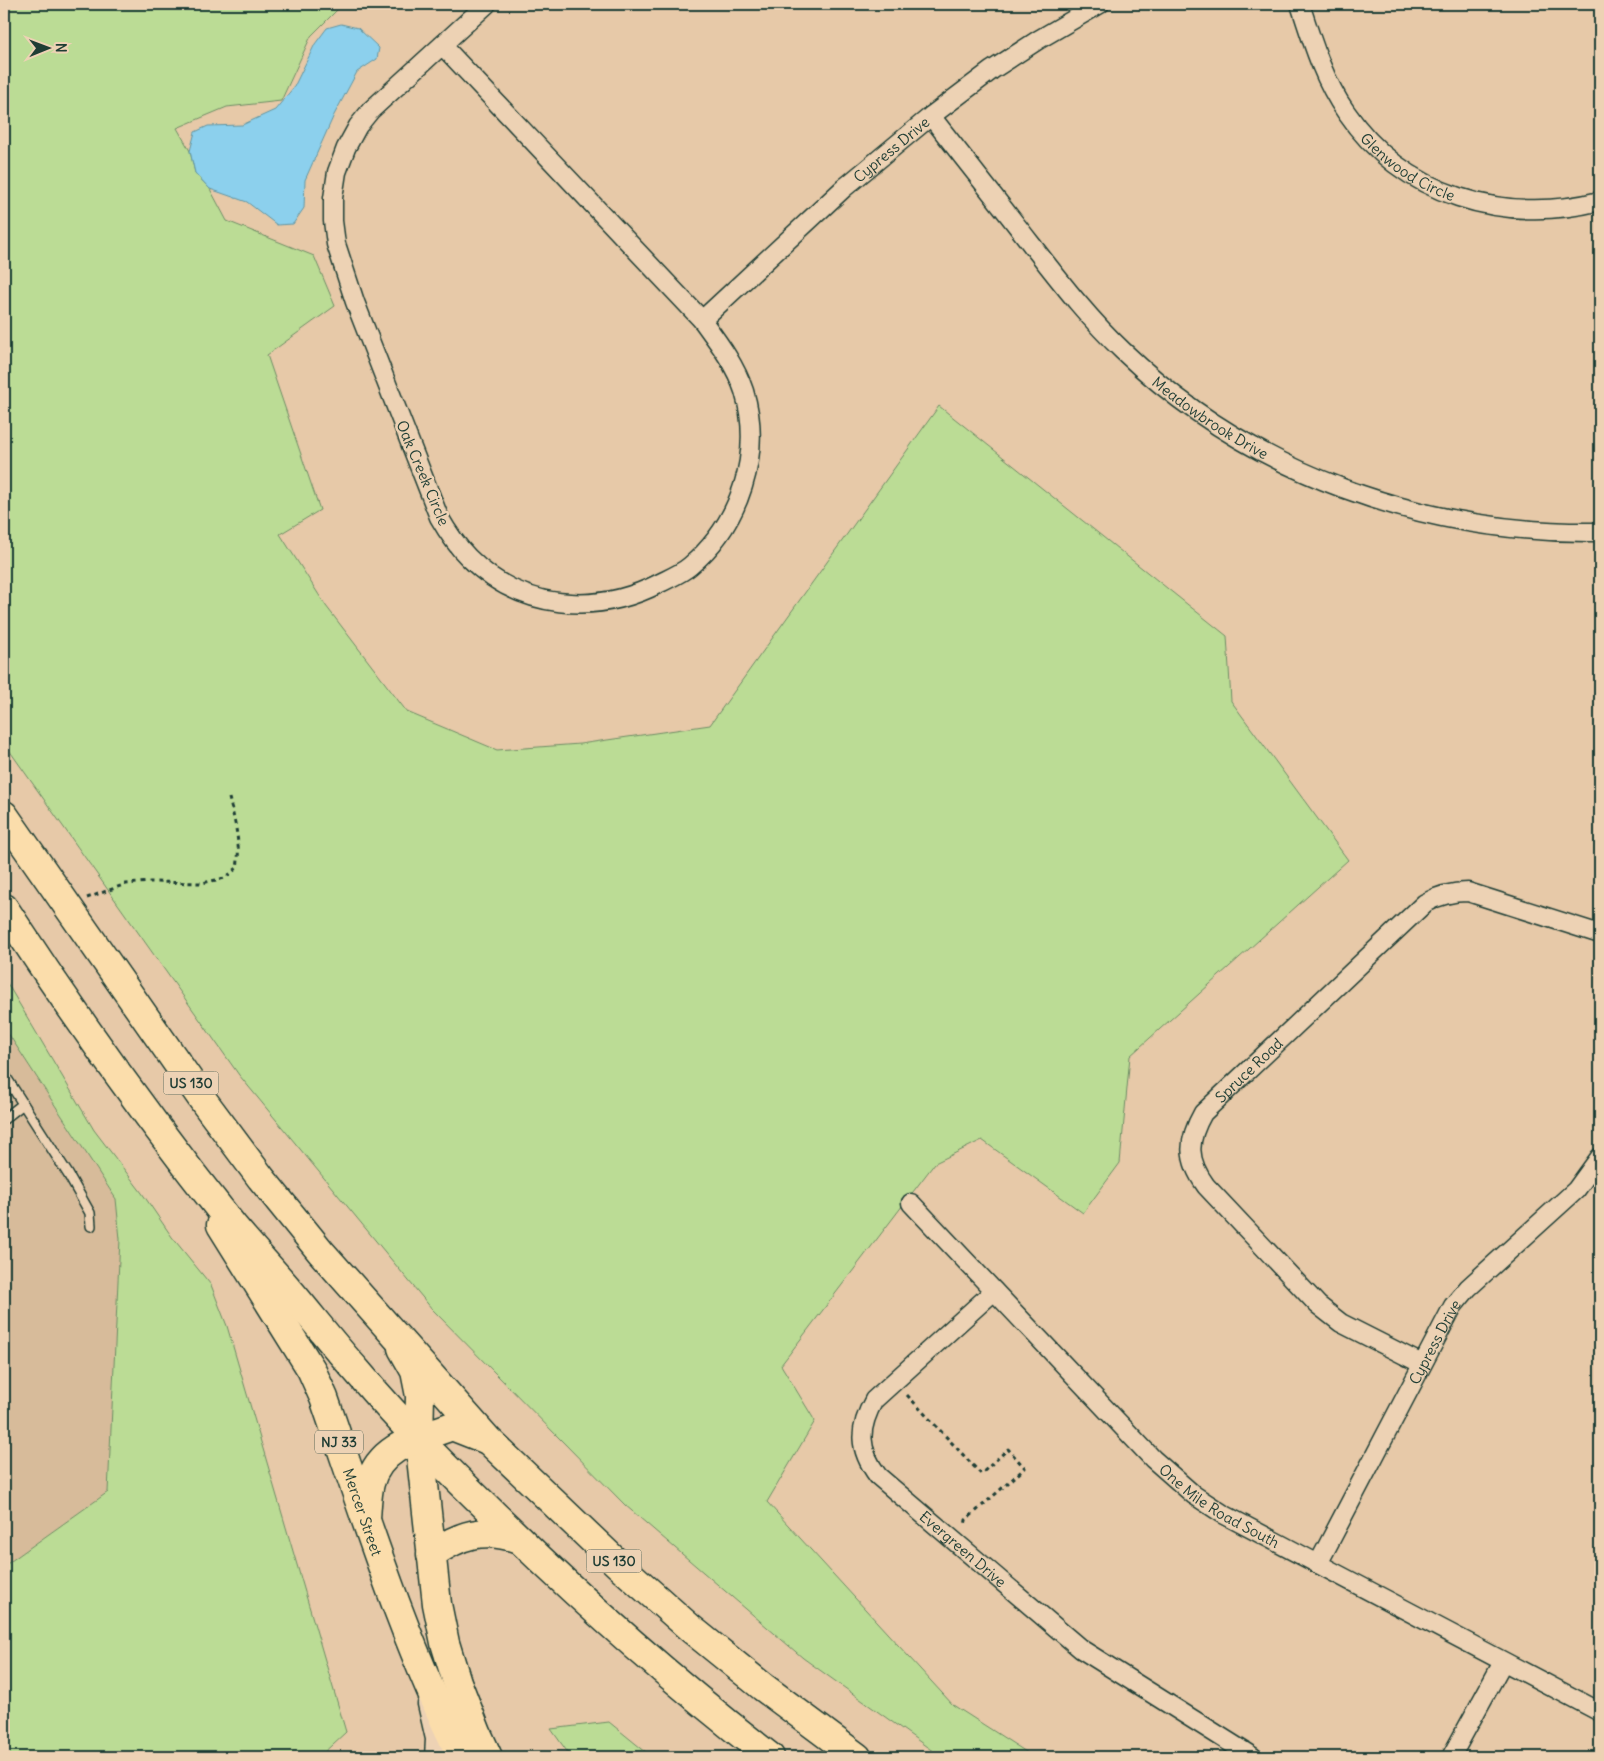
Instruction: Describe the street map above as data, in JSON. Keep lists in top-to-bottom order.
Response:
{
  "streets": {
    "main road": ["US 130", "NJ 33", "Mercer Street"],
    "street": [
      "Cypress Drive",
      "Glenwood Circle",
      "Meadowbrook Drive",
      "Oak Creek Circle",
      "Spruce Road",
      "One Mile Road South",
      "Evergreen Drive"
    ]
  },
  "crossings": [
    ["Cypress Drive", "Meadowbrook Drive"],
    ["Cypress Drive", "Oak Creek Circle"],
    ["Cypress Drive", "Spruce Road"],
    ["Cypress Drive", "One Mile Road South"],
    ["US 130", "Mercer Street"],
    ["One Mile Road South", "Evergreen Drive"]
  ],
  "north": "right"
}
